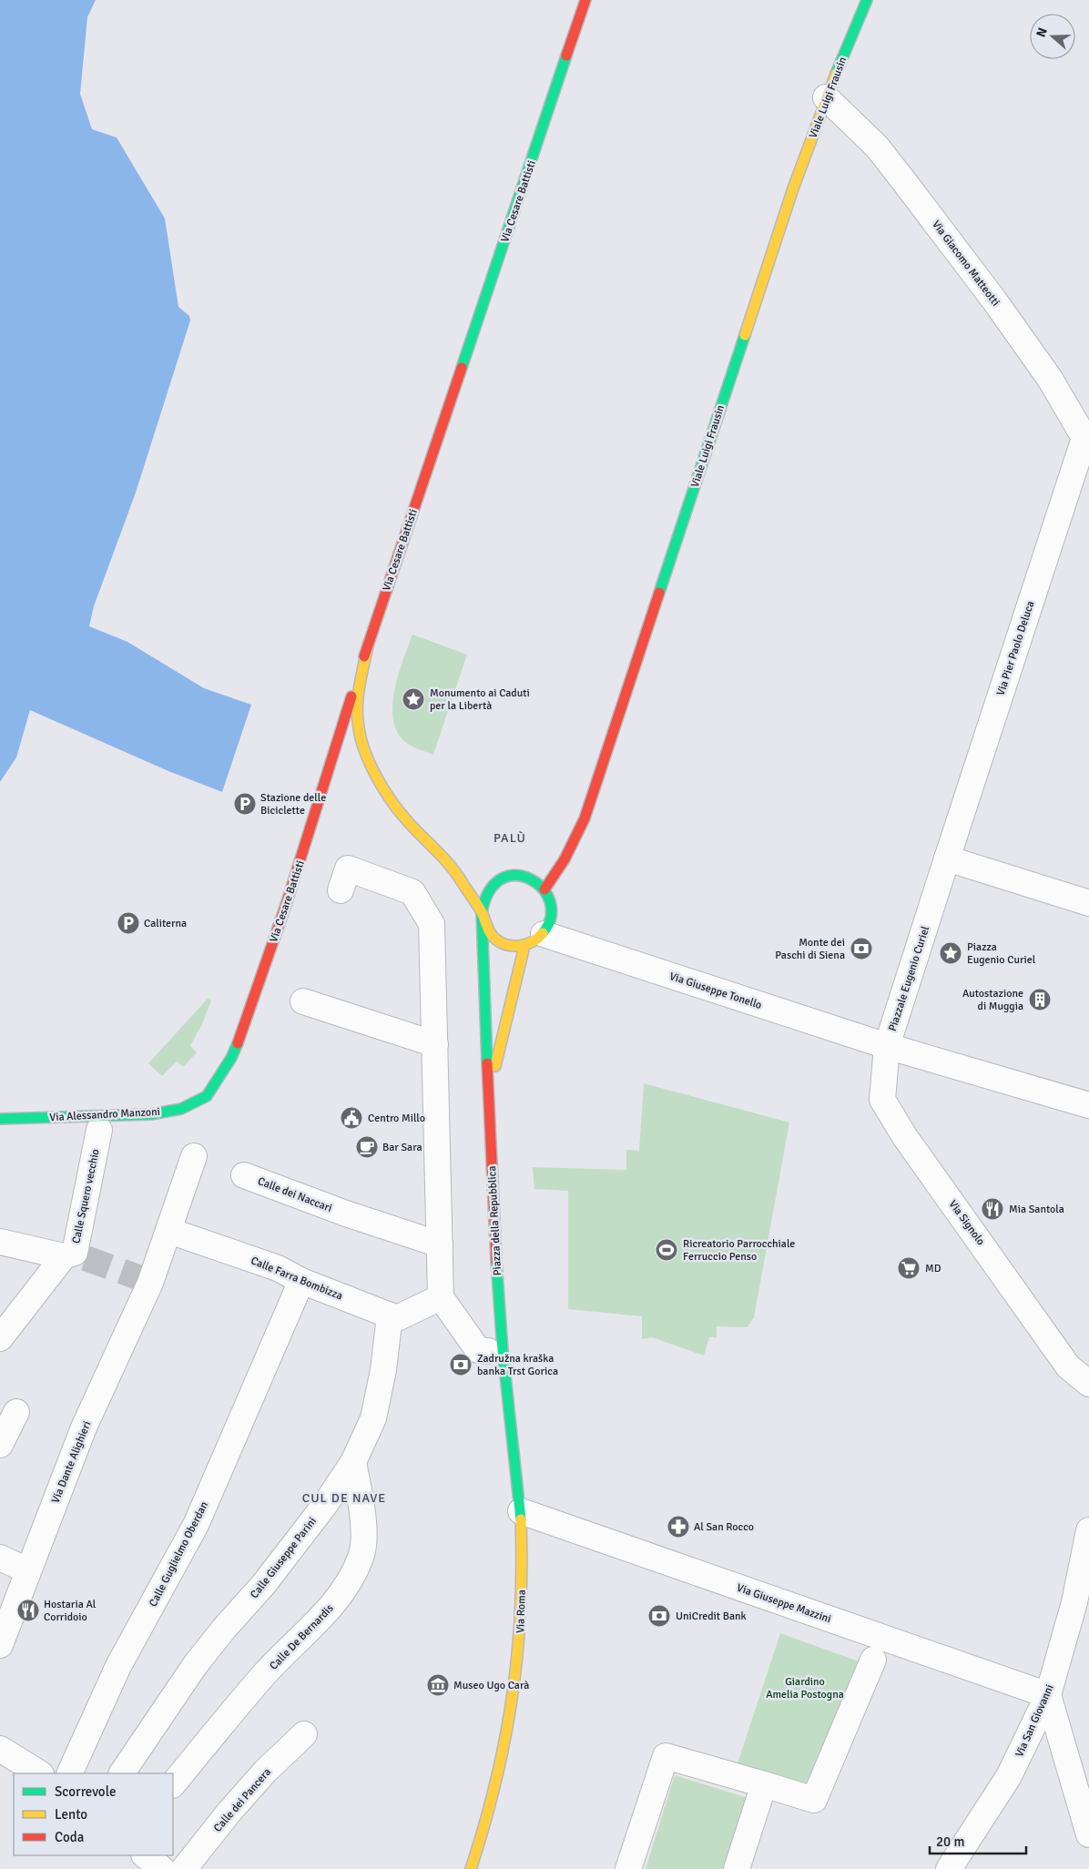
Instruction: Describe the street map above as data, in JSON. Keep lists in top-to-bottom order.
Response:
{
  "streets": {
    "main road": [
      "Viale Luigi Frausin",
      "Via Cesare Battisti",
      "Via Alessandro Manzoni",
      "Piazza della Repubblica",
      "Via Roma"
    ],
    "street": [
      "Via Giacomo Matteotti",
      "Via Pier Paolo Deluca",
      "Piazzale Eugenio Curiel",
      "Via Giuseppe Tonello",
      "Calle dei Naccari",
      "Calle Squero vecchio",
      "Via Signolo",
      "Calle Farra Bombizza",
      "Via Dante Alighieri",
      "Calle Guglielmo Oberdan",
      "Calle Giuseppe Parini",
      "Via Giuseppe Mazzini",
      "Calle De Bernardis",
      "Via San Giovanni",
      "Calle dei Pancera"
    ]
  },
  "crossings": [
    ["Viale Luigi Frausin", "Via Giacomo Matteotti"],
    ["Viale Luigi Frausin", "Via Giuseppe Tonello"],
    ["Viale Luigi Frausin", "Piazza della Repubblica"],
    ["Via Cesare Battisti", "Via Alessandro Manzoni"],
    ["Via Giacomo Matteotti", "Via Pier Paolo Deluca"],
    ["Via Pier Paolo Deluca", "Piazzale Eugenio Curiel"],
    ["Piazzale Eugenio Curiel", "Via Giuseppe Tonello"],
    ["Piazzale Eugenio Curiel", "Via Signolo"],
    ["Via Giuseppe Tonello", "Piazza della Repubblica"],
    ["Via Giuseppe Tonello", "Via Signolo"],
    ["Piazza della Repubblica", "Via Roma"],
    ["Calle Farra Bombizza", "Via Dante Alighieri"],
    ["Calle Farra Bombizza", "Calle Guglielmo Oberdan"],
    ["Calle Farra Bombizza", "Calle Giuseppe Parini"],
    ["Calle Giuseppe Parini", "Calle De Bernardis"],
    ["Via Giuseppe Mazzini", "Via Roma"],
    ["Via Giuseppe Mazzini", "Via San Giovanni"]
  ],
  "districts": ["PALÙ", "CUL DE NAVE"],
  "parks": ["Giardino Amelia Postogna"],
  "places": {
    "place": ["Monumento ai Caduti per la Libertà", "Piazza Eugenio Curiel"],
    "parking": ["Stazione delle Biciclette", "Caliterna"],
    "bank": ["Monte dei Paschi di Siena", "Zadružna kraška banka Trst Gorica", "UniCredit Bank"],
    "building": ["Autostazione di Muggia"],
    "public building": ["Centro Millo"],
    "cafe": ["Bar Sara"],
    "restaurant": ["Mia Santola", "Hostaria Al Corridoio"],
    "sports": ["Ricreatorio Parrocchiale Ferruccio Penso"],
    "supermarket": ["MD"],
    "pharmacy": ["Al San Rocco"],
    "museum": ["Museo Ugo Carà"]
  },
  "legend": ["Scorrevole", "Lento", "Coda"],
  "scale_bar": "20 m",
  "north": "left"
}
